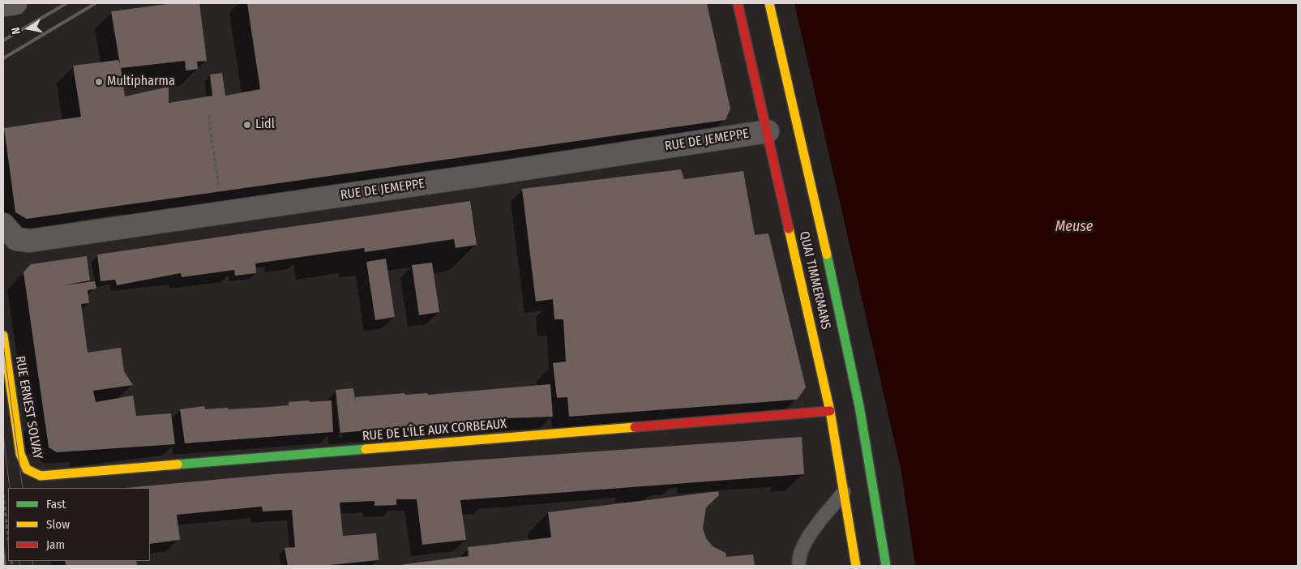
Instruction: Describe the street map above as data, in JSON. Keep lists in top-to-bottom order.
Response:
{
  "streets": {
    "main road": ["QUAI TIMMERMANS", "RUE ERNEST SOLVAY", "RUE DE L'ÎLE AUX CORBEAUX"],
    "street": ["RUE DE JEMEPPE"]
  },
  "crossings": [
    ["RUE DE JEMEPPE", "QUAI TIMMERMANS"],
    ["QUAI TIMMERMANS", "RUE DE L'ÎLE AUX CORBEAUX"],
    ["RUE ERNEST SOLVAY", "RUE DE L'ÎLE AUX CORBEAUX"]
  ],
  "water": ["Meuse"],
  "places": ["Multipharma", "Lidl"],
  "legend": ["Fast", "Slow", "Jam"],
  "north": "left"
}
